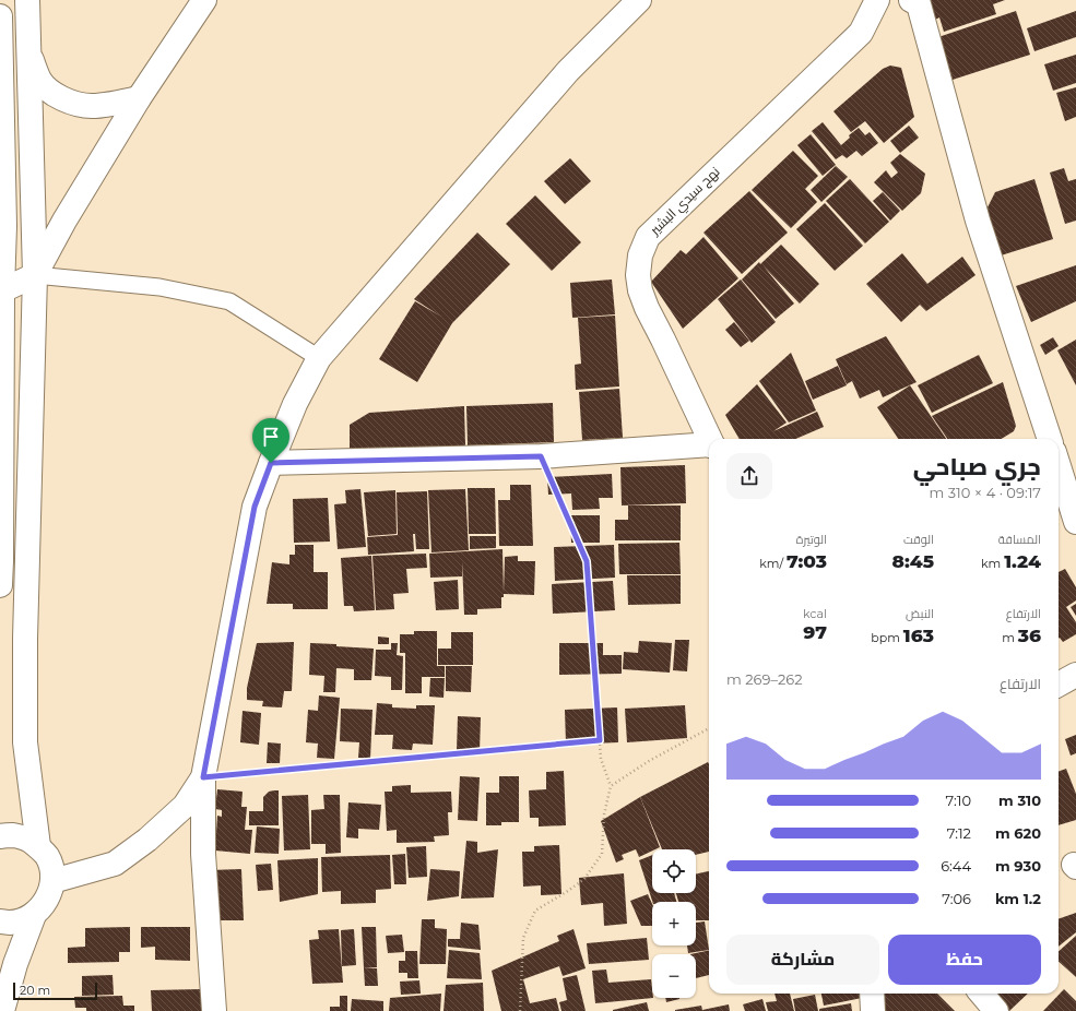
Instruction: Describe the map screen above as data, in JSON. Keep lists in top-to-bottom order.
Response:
{
  "streets": {
    "street": ["نهج سيدي البشير"]
  },
  "scale_bar": "20 m",
  "page": {
    "heading": ["جري صباحي", "09:17 · 4 × 310 m"],
    "stats": [
      ["المسافة", "1.24 km"],
      ["الوقت", "8:45"],
      ["الوتيرة", "7:03 /km"],
      ["الارتفاع", "36 m"],
      ["النبض", "163 bpm"],
      ["kcal", "97"]
    ],
    "chart": ["الارتفاع", "262–269 m"],
    "list": [
      {
        "name": "310 m",
        "note": "7:10"
      },
      {
        "name": "620 m",
        "note": "7:12"
      },
      {
        "name": "930 m",
        "note": "6:44"
      },
      {
        "name": "1.2 km",
        "note": "7:06"
      }
    ],
    "map_buttons": ["+", "−"],
    "buttons": ["حفظ", "مشاركة"],
    "scale": "20 m"
  }
}
